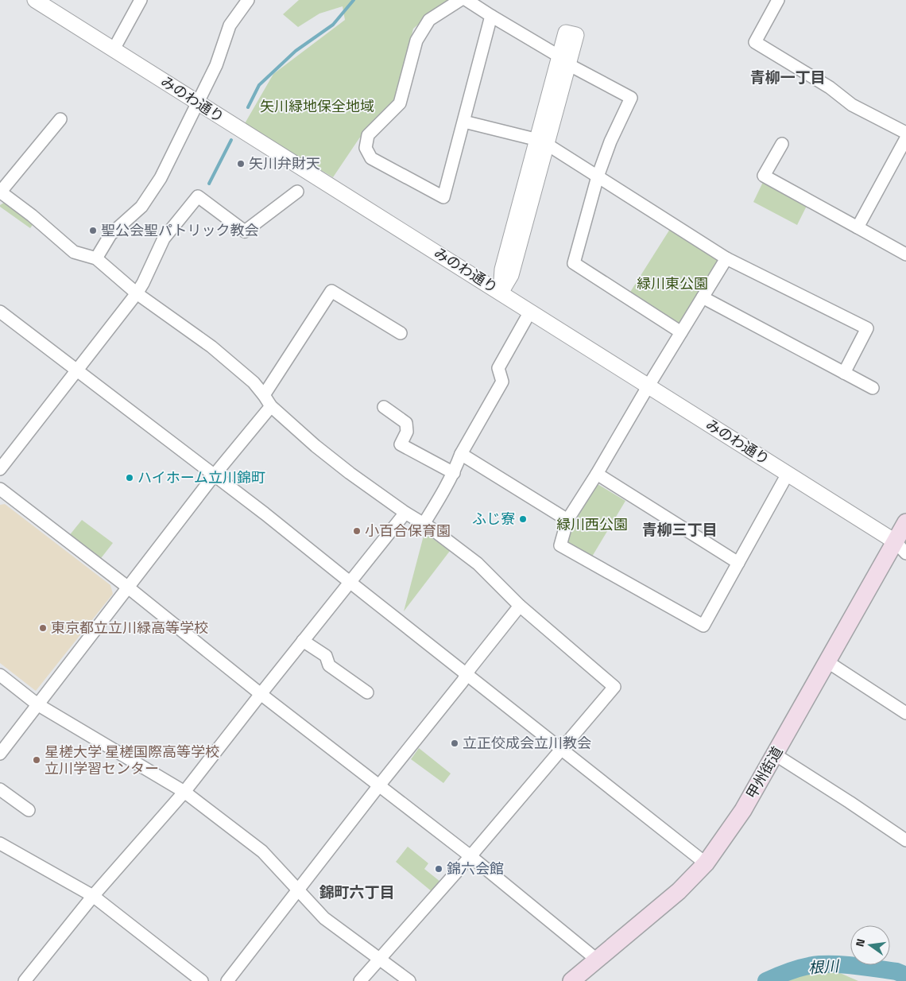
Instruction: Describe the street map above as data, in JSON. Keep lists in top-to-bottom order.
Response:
{
  "streets": {
    "main road": ["甲州街道"],
    "street": ["みのわ通り"]
  },
  "crossings": [
    ["みのわ通り", "甲州街道"]
  ],
  "districts": ["青柳一丁目", "青柳三丁目", "錦町六丁目"],
  "water": ["根川"],
  "parks": ["矢川緑地保全地域", "緑川東公園", "緑川西公園"],
  "places": [
    "矢川弁財天",
    "聖公会聖パトリック教会",
    "ハイホーム立川錦町",
    "ふじ寮",
    "小百合保育園",
    "東京都立立川緑高等学校",
    "立正佼成会立川教会",
    "星槎大学 星槎国際高等学校 立川学習センター",
    "錦六会館"
  ],
  "north": "left"
}
